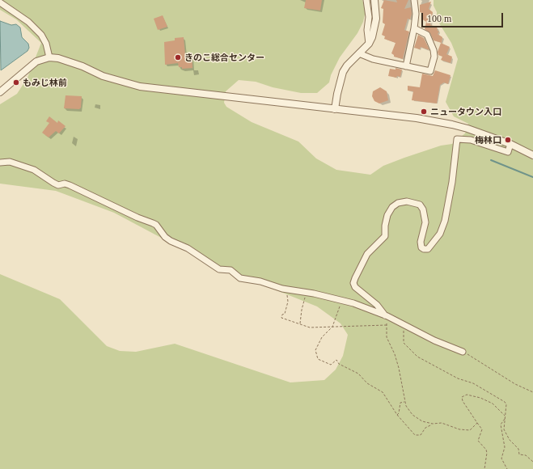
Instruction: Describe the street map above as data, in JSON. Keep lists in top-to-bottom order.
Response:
{
  "places": [
    "きのこ総合センター",
    "もみじ林前",
    "ニュータウン入口",
    "梅林口"
  ],
  "scale_bar": "100 m"
}
